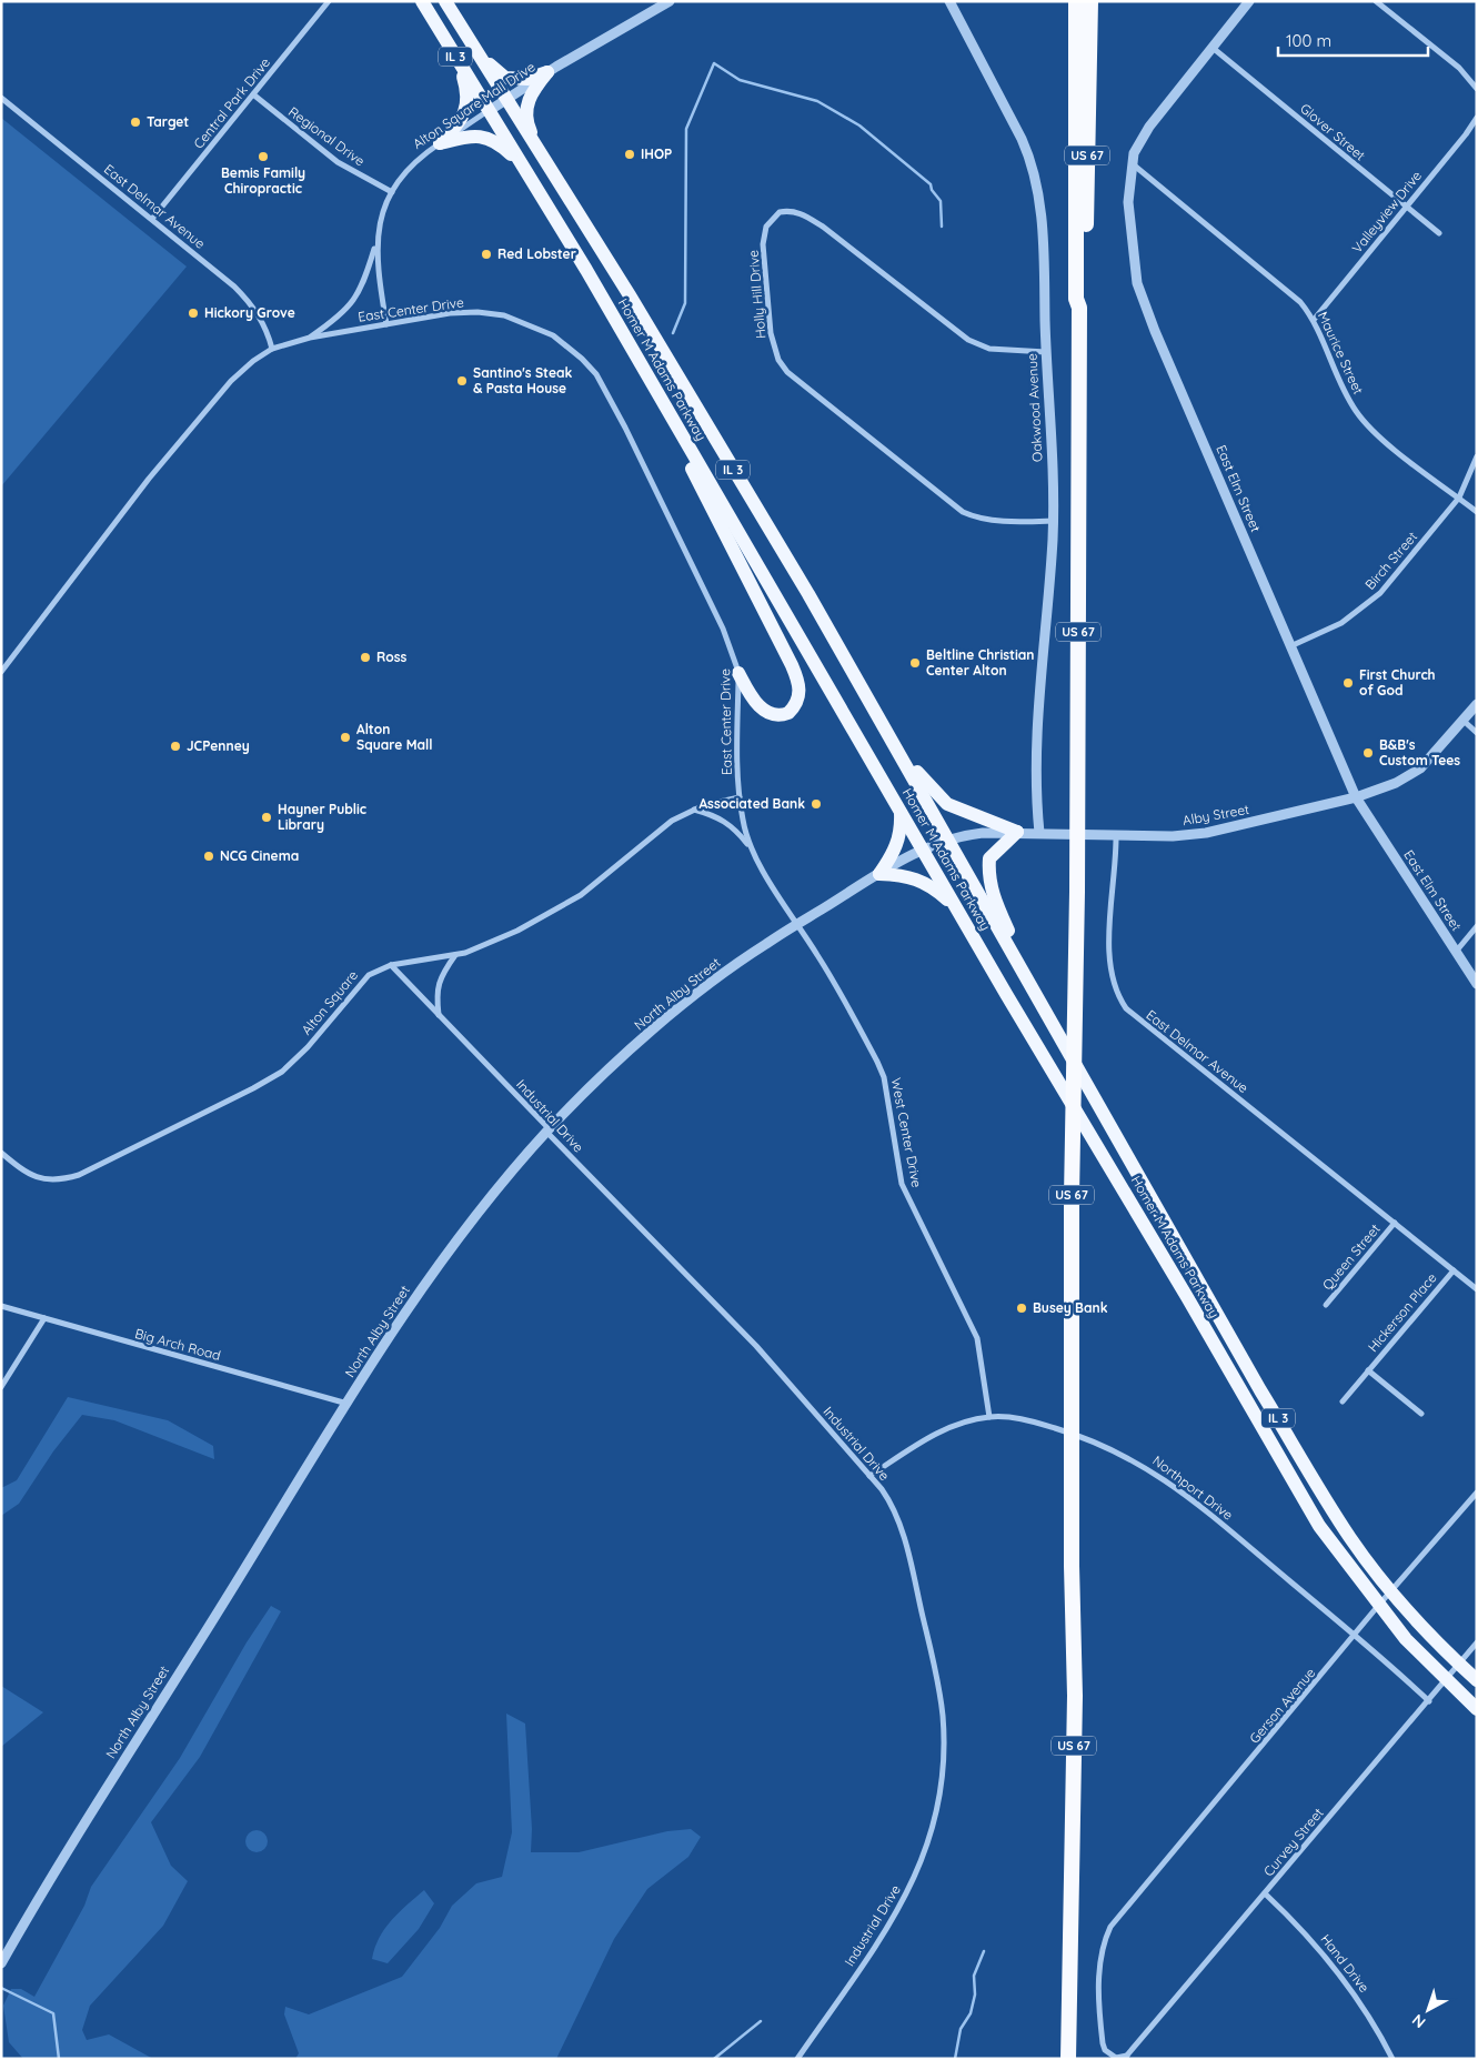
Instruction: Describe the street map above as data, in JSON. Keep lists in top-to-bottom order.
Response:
{
  "streets": {
    "highway": ["US 67"],
    "main road": ["IL 3", "Homer M Adams Parkway"],
    "street": [
      "Central Park Drive",
      "Alton Square Mall Drive",
      "Glover Street",
      "Regional Drive",
      "East Delmar Avenue",
      "Valleyview Drive",
      "Holly Hill Drive",
      "East Center Drive",
      "Maurice Street",
      "Oakwood Avenue",
      "East Elm Street",
      "Birch Street",
      "Alby Street",
      "North Alby Street",
      "Alton Square",
      "Industrial Drive",
      "West Center Drive",
      "Queen Street",
      "Hickerson Place",
      "Big Arch Road",
      "Northport Drive",
      "Gerson Avenue",
      "Curvey Street",
      "Hand Drive"
    ]
  },
  "crossings": [
    ["Central Park Drive", "Regional Drive"],
    ["Central Park Drive", "East Delmar Avenue"],
    ["Alton Square Mall Drive", "Regional Drive"],
    ["Alton Square Mall Drive", "East Center Drive"],
    ["Alton Square Mall Drive", "Homer M Adams Parkway"],
    ["Glover Street", "Valleyview Drive"],
    ["Glover Street", "East Elm Street"],
    ["US 67", "Northport Drive"],
    ["East Delmar Avenue", "East Center Drive"],
    ["East Delmar Avenue", "Alby Street"],
    ["East Delmar Avenue", "Queen Street"],
    ["East Delmar Avenue", "Hickerson Place"],
    ["Valleyview Drive", "Maurice Street"],
    ["Holly Hill Drive", "Oakwood Avenue"],
    ["East Center Drive", "North Alby Street"],
    ["East Center Drive", "Alton Square"],
    ["East Center Drive", "West Center Drive"],
    ["Maurice Street", "East Elm Street"],
    ["Maurice Street", "Birch Street"],
    ["Homer M Adams Parkway", "Alby Street"],
    ["Homer M Adams Parkway", "North Alby Street"],
    ["Homer M Adams Parkway", "Gerson Avenue"],
    ["Homer M Adams Parkway", "Curvey Street"],
    ["Oakwood Avenue", "Alby Street"],
    ["East Elm Street", "Birch Street"],
    ["East Elm Street", "Alby Street"],
    ["Alby Street", "North Alby Street"],
    ["North Alby Street", "Industrial Drive"],
    ["North Alby Street", "West Center Drive"],
    ["North Alby Street", "Big Arch Road"],
    ["Alton Square", "Industrial Drive"],
    ["Industrial Drive", "Northport Drive"],
    ["West Center Drive", "Northport Drive"],
    ["Northport Drive", "Gerson Avenue"],
    ["Northport Drive", "Curvey Street"],
    ["Gerson Avenue", "Curvey Street"],
    ["Curvey Street", "Hand Drive"]
  ],
  "places": [
    "Target",
    "IHOP",
    "Bemis Family Chiropractic",
    "Red Lobster",
    "Hickory Grove",
    "Santino's Steak & Pasta House",
    "Ross",
    "Beltline Christian Center Alton",
    "First Church of God",
    "Alton Square Mall",
    "JCPenney",
    "B&B's Custom Tees",
    "Associated Bank",
    "Hayner Public Library",
    "NCG Cinema",
    "Busey Bank"
  ],
  "scale_bar": "100 m",
  "north": "bottom left"
}
